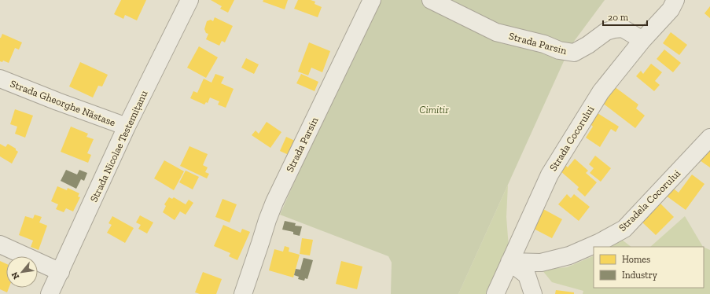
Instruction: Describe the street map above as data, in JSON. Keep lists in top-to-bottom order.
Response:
{
  "streets": {
    "street": [
      "Strada Parsin",
      "Strada Gheorghe Năstase",
      "Strada Cocorului",
      "Strada Nicolae Testemițanu",
      "Stradela Cocorului"
    ]
  },
  "crossings": [
    ["Strada Parsin", "Strada Cocorului"],
    ["Strada Gheorghe Năstase", "Strada Nicolae Testemițanu"],
    ["Strada Cocorului", "Stradela Cocorului"]
  ],
  "parks": ["Cimitir"],
  "legend": ["Homes", "Industry"],
  "scale_bar": "20 m",
  "north": "bottom left"
}
